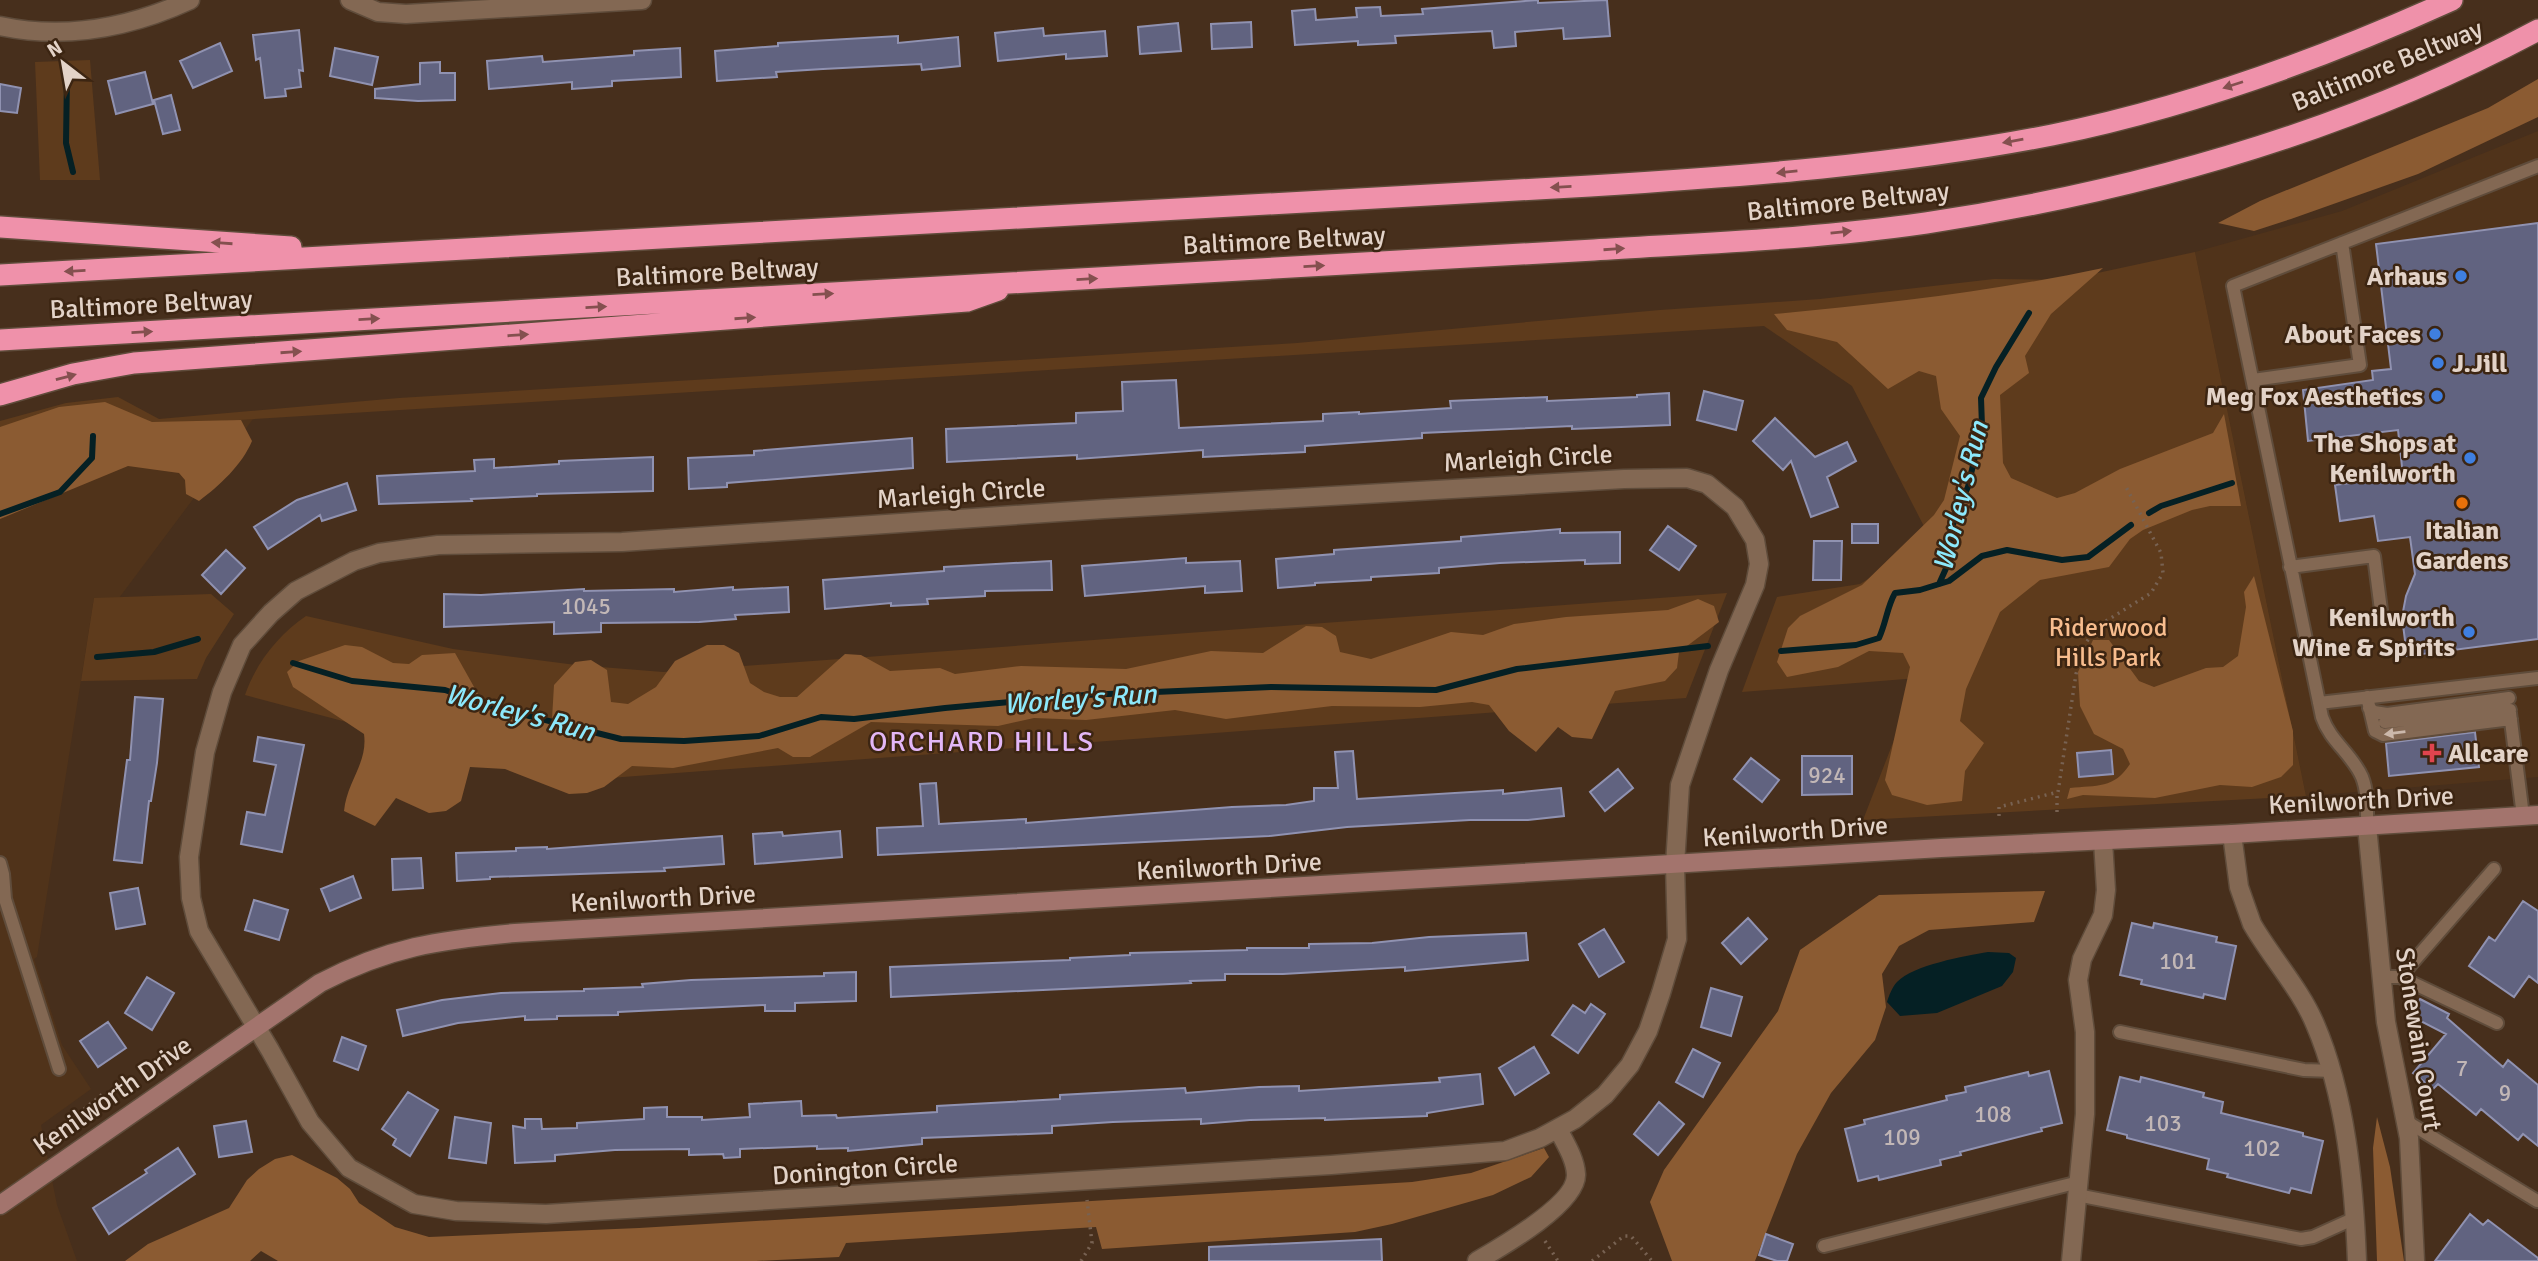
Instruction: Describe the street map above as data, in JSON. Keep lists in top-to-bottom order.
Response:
{
  "streets": {
    "highway": ["Baltimore Beltway"],
    "street": [
      "Marleigh Circle",
      "Kenilworth Drive",
      "Stonewain Court",
      "Donington Circle"
    ]
  },
  "crossings": [
    ["Marleigh Circle", "Kenilworth Drive"],
    ["Marleigh Circle", "Donington Circle"],
    ["Kenilworth Drive", "Stonewain Court"],
    ["Kenilworth Drive", "Donington Circle"]
  ],
  "districts": ["ORCHARD HILLS"],
  "water": ["Worley's Run"],
  "parks": ["Riderwood Hills Park"],
  "places": {
    "other": [
      "Arhaus",
      "About Faces",
      "J.Jill",
      "Meg Fox Aesthetics",
      "The Shops at Kenilworth",
      "Italian Gardens",
      "Kenilworth Wine & Spirits"
    ],
    "health": ["Allcare"]
  },
  "house_numbers": [
    "1045",
    "924",
    "101",
    "7",
    "9",
    "108",
    "103",
    "109",
    "102"
  ],
  "north": "top left"
}
